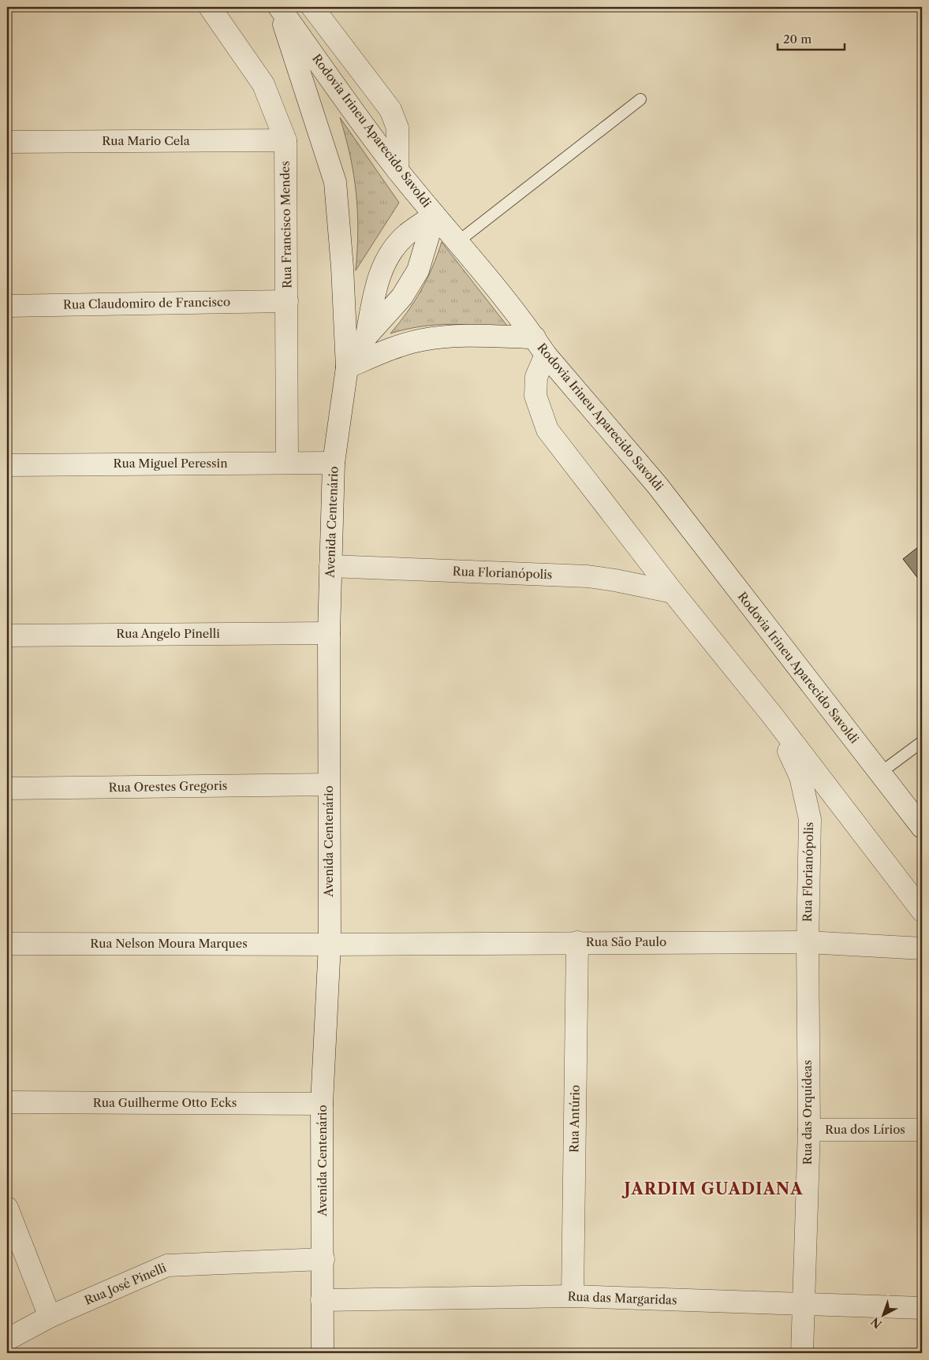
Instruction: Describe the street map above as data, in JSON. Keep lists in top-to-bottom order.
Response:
{
  "streets": {
    "street": [
      "Rodovia Irineu Aparecido Savoldi",
      "Rua Mario Cela",
      "Rua Francisco Mendes",
      "Rua Claudomiro de Francisco",
      "Rua Miguel Peressin",
      "Avenida Centenário",
      "Rua Florianópolis",
      "Rua Angelo Pinelli",
      "Rua Orestes Gregoris",
      "Rua São Paulo",
      "Rua Nelson Moura Marques",
      "Rua Guilherme Otto Ecks",
      "Rua das Orquídeas",
      "Rua Antúrio",
      "Rua dos Lírios",
      "Rua José Pinelli",
      "Rua das Margaridas"
    ]
  },
  "crossings": [
    ["Rodovia Irineu Aparecido Savoldi", "Avenida Centenário"],
    ["Rua Mario Cela", "Rua Francisco Mendes"],
    ["Rua Francisco Mendes", "Rua Claudomiro de Francisco"],
    ["Rua Francisco Mendes", "Rua Miguel Peressin"],
    ["Rua Miguel Peressin", "Avenida Centenário"],
    ["Avenida Centenário", "Rua Florianópolis"],
    ["Avenida Centenário", "Rua Angelo Pinelli"],
    ["Avenida Centenário", "Rua Orestes Gregoris"],
    ["Avenida Centenário", "Rua São Paulo"],
    ["Avenida Centenário", "Rua Nelson Moura Marques"],
    ["Avenida Centenário", "Rua Guilherme Otto Ecks"],
    ["Avenida Centenário", "Rua José Pinelli"],
    ["Avenida Centenário", "Rua das Margaridas"],
    ["Rua Florianópolis", "Rua São Paulo"],
    ["Rua Florianópolis", "Rua das Orquídeas"],
    ["Rua São Paulo", "Rua Nelson Moura Marques"],
    ["Rua São Paulo", "Rua das Orquídeas"],
    ["Rua São Paulo", "Rua Antúrio"],
    ["Rua das Orquídeas", "Rua dos Lírios"],
    ["Rua das Orquídeas", "Rua das Margaridas"],
    ["Rua Antúrio", "Rua das Margaridas"]
  ],
  "districts": ["JARDIM GUADIANA"],
  "scale_bar": "20 m",
  "north": "bottom left"
}
